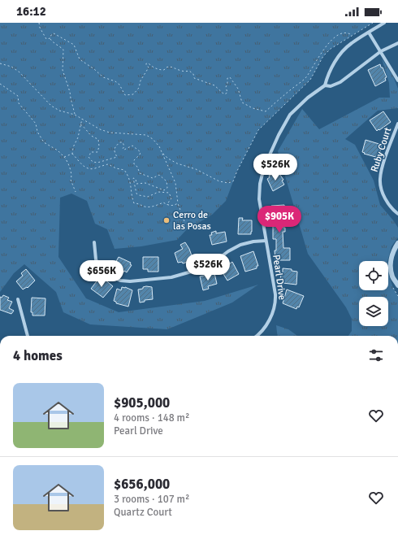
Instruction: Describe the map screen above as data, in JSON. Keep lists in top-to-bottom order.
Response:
{
  "streets": {
    "street": ["Ruby Court", "Pearl Drive"]
  },
  "places": ["Cerro de las Posas"],
  "page": {
    "status": "16:12",
    "price": [
      "$526K",
      "$905K",
      "$526K",
      "$656K"
    ],
    "heading": "4 homes",
    "list": [
      {
        "name": "$905,000",
        "note": "4 rooms · 148 m² · Pearl Drive"
      },
      {
        "name": "$656,000",
        "note": "3 rooms · 107 m² · Quartz Court"
      }
    ]
  }
}
